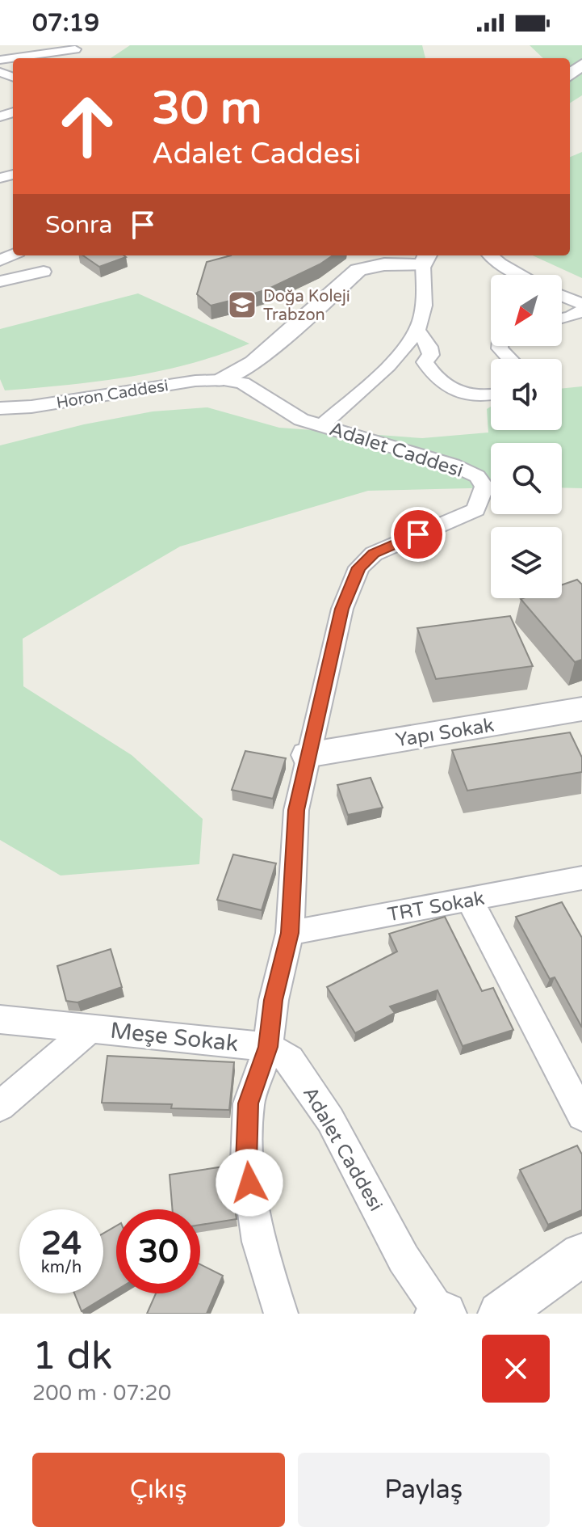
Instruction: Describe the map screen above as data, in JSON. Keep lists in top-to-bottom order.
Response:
{
  "streets": {
    "street": [
      "Horon Caddesi",
      "Adalet Caddesi",
      "Yapı Sokak",
      "TRT Sokak",
      "Meşe Sokak"
    ]
  },
  "crossings": [
    ["Horon Caddesi", "Adalet Caddesi"],
    ["Adalet Caddesi", "Yapı Sokak"],
    ["Adalet Caddesi", "TRT Sokak"],
    ["Adalet Caddesi", "Meşe Sokak"]
  ],
  "places": {
    "school or university": ["Doğa Koleji Trabzon"]
  },
  "north": "bottom left",
  "page": {
    "status": "07:19",
    "turn": ["30 m", "Adalet Caddesi"],
    "then": "Sonra",
    "speed": "24 km/h",
    "limit": "30",
    "heading": ["1 dk", "200 m · 07:20"],
    "buttons": ["Çıkış", "Paylaş"]
  }
}
